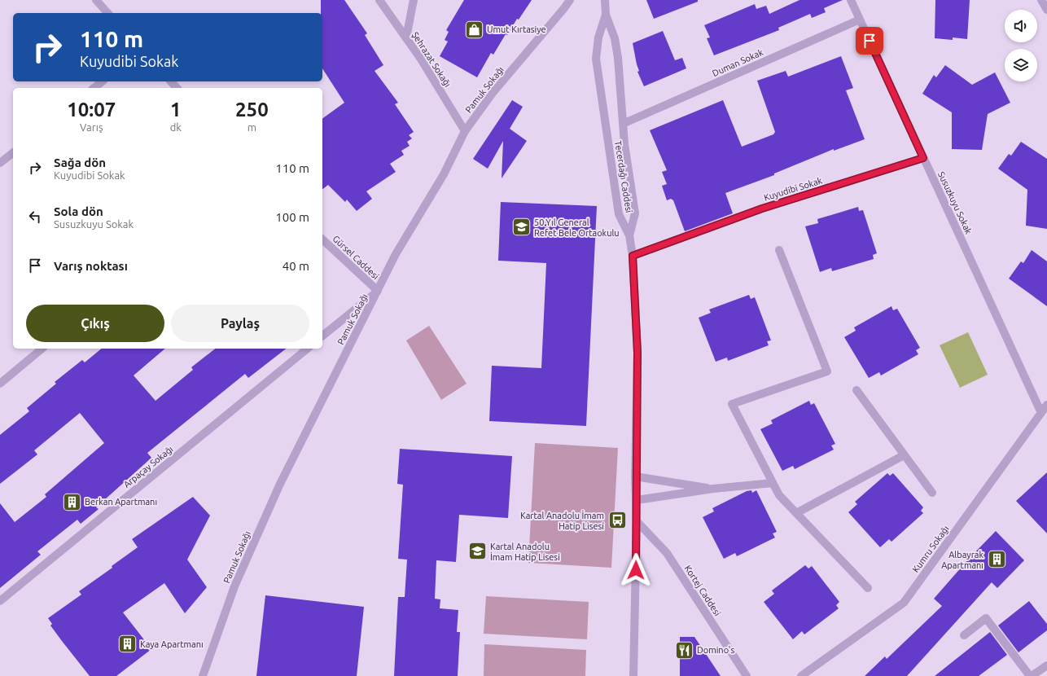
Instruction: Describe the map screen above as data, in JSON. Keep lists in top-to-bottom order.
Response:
{
  "streets": {
    "street": [
      "Şehrazat Sokağı",
      "Duman Sokak",
      "Pamuk Sokağı",
      "Tecerdağı Caddesi",
      "Kuyudibi Sokak",
      "Susuzkuyu Sokak",
      "Gürsel Caddesi",
      "Arpaçay Sokağı",
      "Kumru Sokağı",
      "Kortej Caddesi"
    ]
  },
  "crossings": [
    ["Şehrazat Sokağı", "Pamuk Sokağı"],
    ["Duman Sokak", "Tecerdağı Caddesi"],
    ["Duman Sokak", "Susuzkuyu Sokak"],
    ["Pamuk Sokağı", "Gürsel Caddesi"],
    ["Kuyudibi Sokak", "Susuzkuyu Sokak"],
    ["Susuzkuyu Sokak", "Kumru Sokağı"]
  ],
  "places": {
    "shop": ["Umut Kırtasiye"],
    "school or university": ["50.Yıl General Refet Bele Ortaokulu", "Kartal Anadolu İmam Hatip Lisesi"],
    "building": ["Berkan Apartmanı", "Albayrak Apartmanı", "Kaya Apartmanı"],
    "bus stop": ["Kartal Anadolu İmam Hati̇p Li̇sesi̇"],
    "restaurant": ["Domino's"]
  },
  "page": {
    "turn": ["110 m", "Kuyudibi Sokak"],
    "eta": [
      "10:07",
      "Varış",
      "1",
      "dk",
      "250",
      "m"
    ],
    "list": [
      {
        "name": "Sağa dön",
        "note": "Kuyudibi Sokak",
        "value": "110 m"
      },
      {
        "name": "Sola dön",
        "note": "Susuzkuyu Sokak",
        "value": "100 m"
      },
      {
        "name": "Varış noktası",
        "value": "40 m"
      }
    ],
    "buttons": ["Çıkış", "Paylaş"]
  }
}
